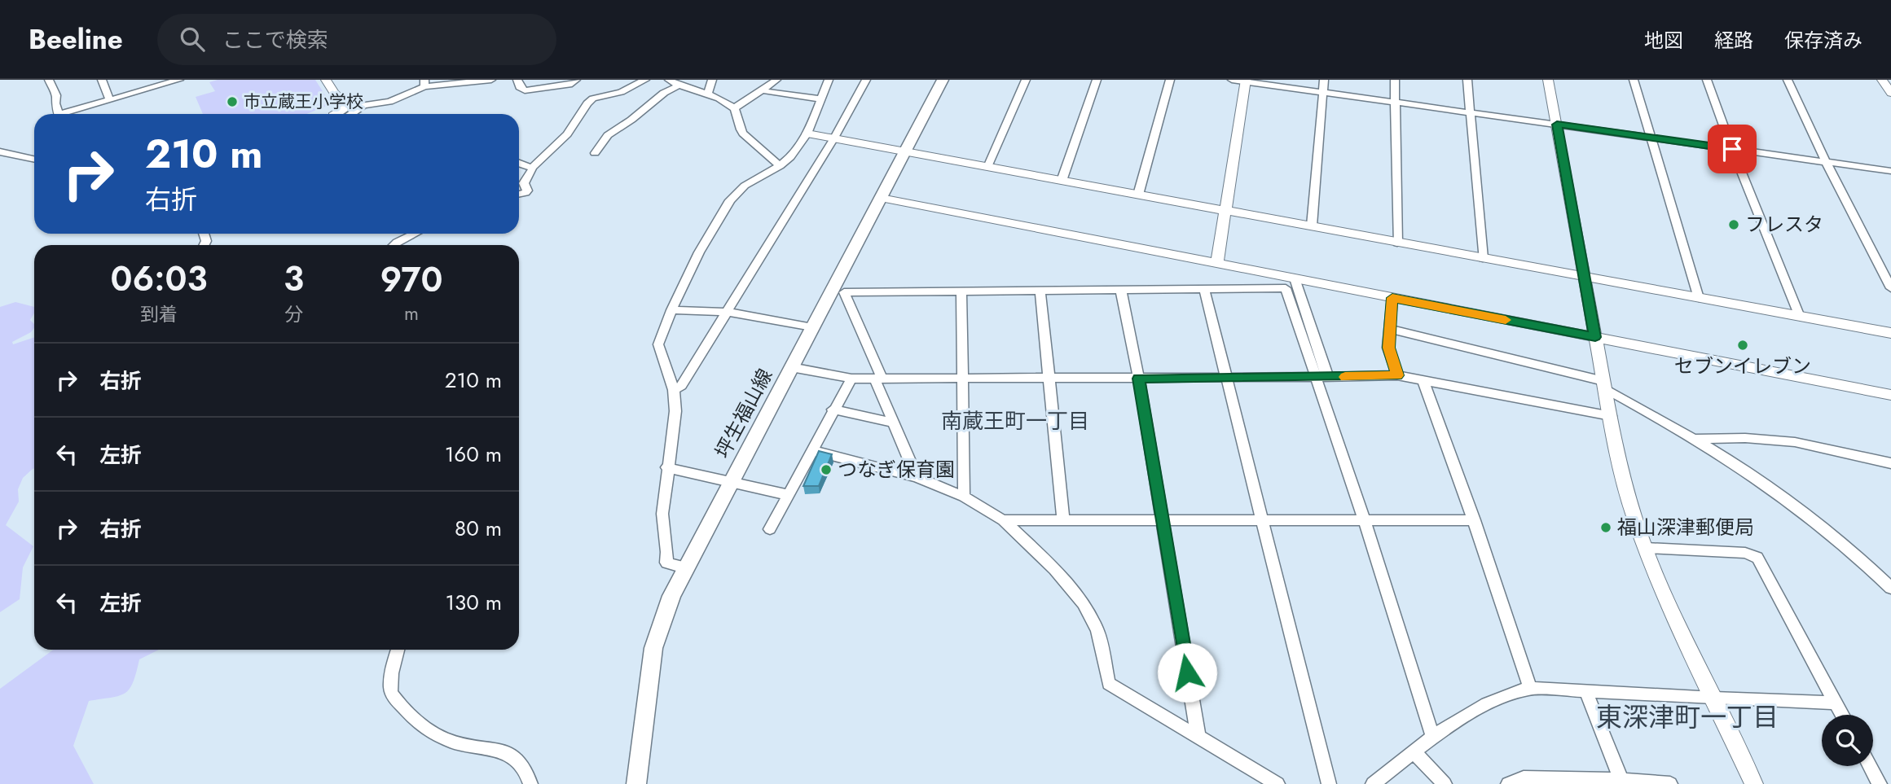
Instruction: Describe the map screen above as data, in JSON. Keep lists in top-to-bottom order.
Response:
{
  "streets": {
    "main road": ["坪生福山線"]
  },
  "districts": ["南蔵王町一丁目", "東深津町一丁目"],
  "places": [
    "市立蔵王小学校",
    "フレスタ",
    "セブンイレブン",
    "つなぎ保育園",
    "福山深津郵便局"
  ],
  "page": {
    "header": "Beeline",
    "search": "ここで検索",
    "nav": ["地図", "経路", "保存済み"],
    "turn": ["210 m", "右折"],
    "eta": [
      "06:03",
      "到着",
      "3",
      "分",
      "970",
      "m"
    ],
    "list": [
      {
        "name": "右折",
        "value": "210 m"
      },
      {
        "name": "左折",
        "value": "160 m"
      },
      {
        "name": "右折",
        "value": "80 m"
      },
      {
        "name": "左折",
        "value": "130 m"
      }
    ]
  }
}
